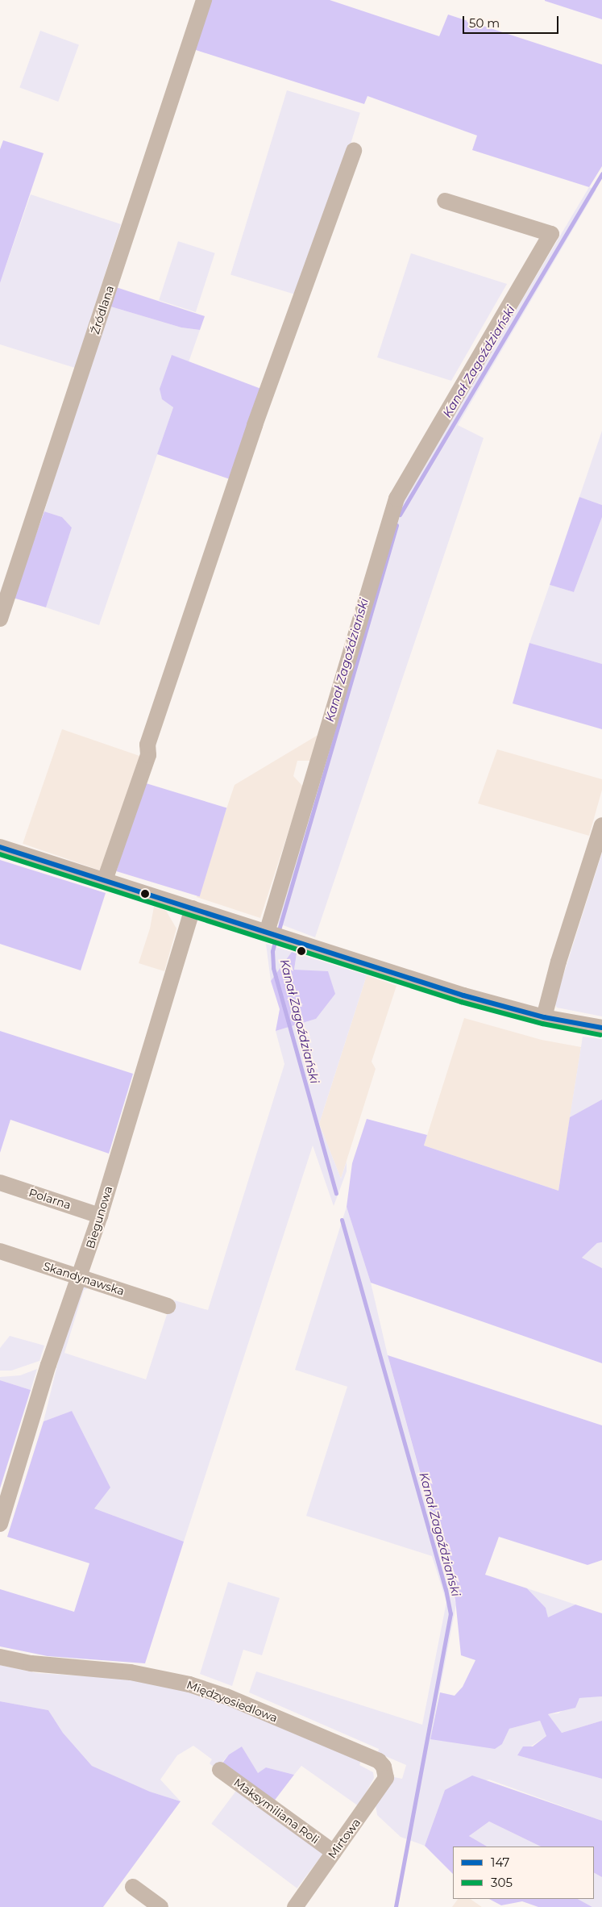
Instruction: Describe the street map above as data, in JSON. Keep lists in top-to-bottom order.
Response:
{
  "streets": {
    "street": [
      "Źródlana",
      "Polarna",
      "Biegunowa",
      "Skandynawska",
      "Międzyosiedlowa",
      "Maksymiliana Roli",
      "Mirtowa"
    ]
  },
  "crossings": [
    ["Polarna", "Biegunowa"],
    ["Biegunowa", "Skandynawska"],
    ["Międzyosiedlowa", "Mirtowa"],
    ["Maksymiliana Roli", "Mirtowa"]
  ],
  "water": ["Kanał Zagoździański"],
  "lines": ["transit line 147", "transit line 305"],
  "legend": ["147", "305"],
  "scale_bar": "50 m"
}
